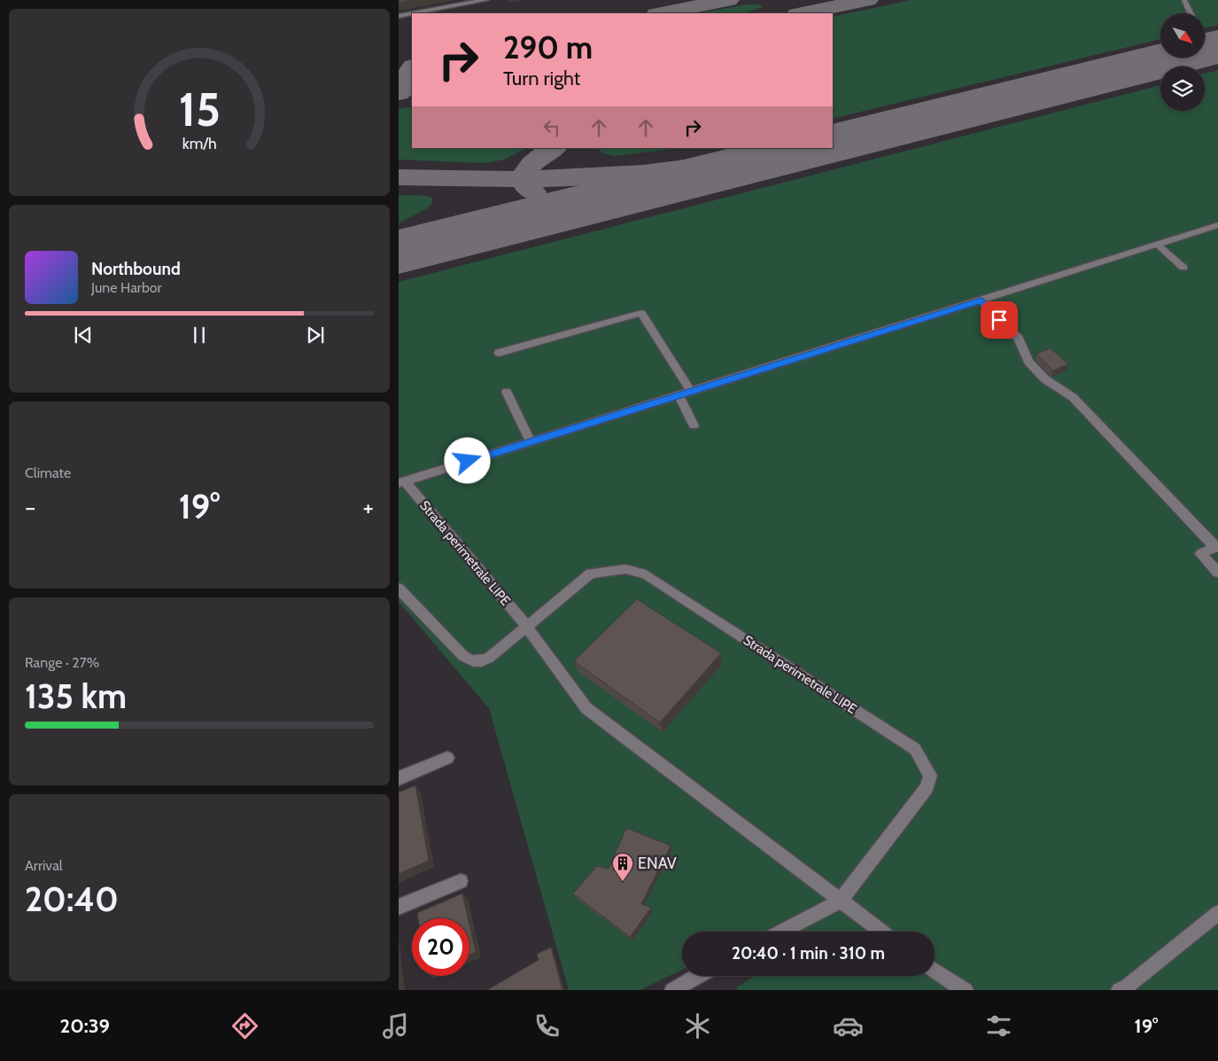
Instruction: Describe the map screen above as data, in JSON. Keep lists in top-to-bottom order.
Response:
{
  "streets": {
    "street": ["Strada perimetrale LIPE"]
  },
  "places": {
    "building": ["ENAV"]
  },
  "north": "bottom right",
  "page": {
    "turn": ["290 m", "Turn right"],
    "song": ["Northbound", "June Harbor"],
    "tile": [
      "Climate",
      ["Range · 27%", "135 km"],
      ["Arrival", "20:40"]
    ],
    "heat": ["−", "19°", "+"],
    "limit": "20",
    "trip": "20:40 · 1 min · 310 m",
    "tabs": ["20:39", "19°"],
    "gauge": ["15", "km/h"]
  }
}
